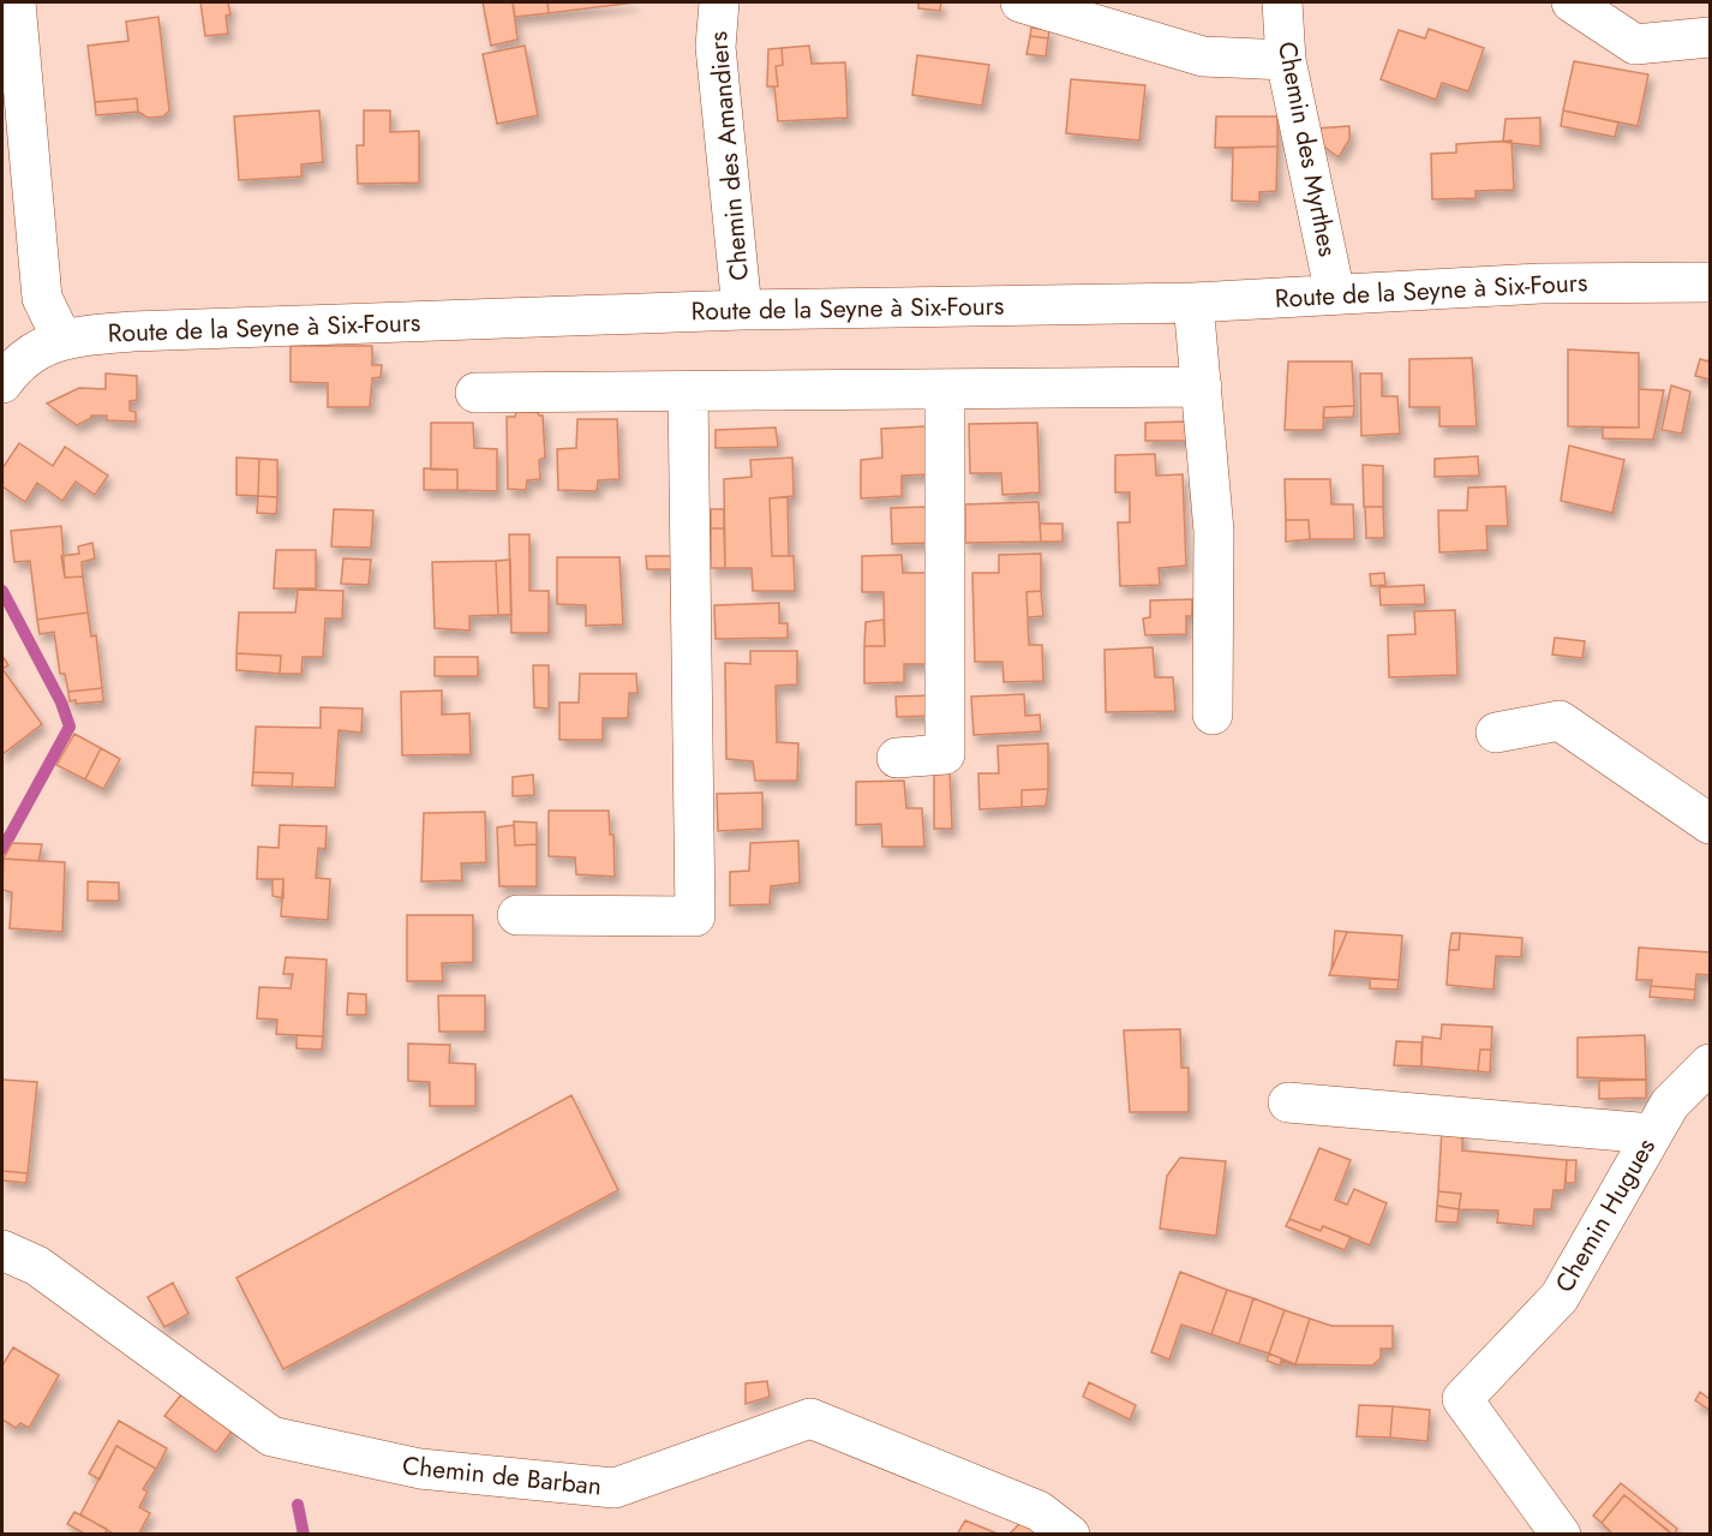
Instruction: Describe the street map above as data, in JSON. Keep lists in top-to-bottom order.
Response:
{
  "streets": {
    "street": [
      "Chemin des Myrthes",
      "Chemin des Amandiers",
      "Route de la Seyne à Six-Fours",
      "Chemin Hugues",
      "Chemin de Barban"
    ]
  },
  "crossings": [
    ["Chemin des Myrthes", "Route de la Seyne à Six-Fours"],
    ["Chemin des Amandiers", "Route de la Seyne à Six-Fours"]
  ]
}
